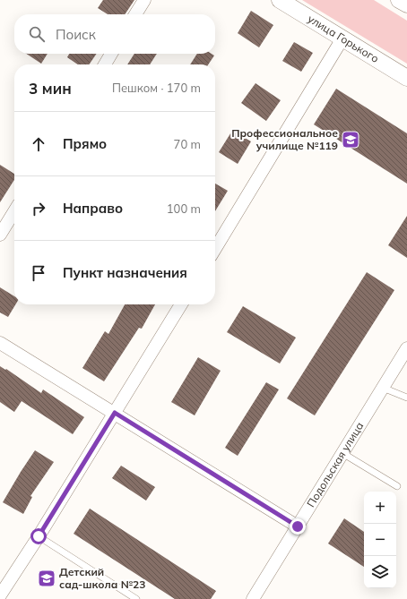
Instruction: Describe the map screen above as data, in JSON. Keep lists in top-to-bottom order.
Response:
{
  "streets": {
    "street": ["улица Горького", "Подольская улица"]
  },
  "places": {
    "school or university": ["Профессиональное училище №119", "Детский сад-школа №23"]
  },
  "page": {
    "search": "Поиск",
    "heading": ["3 мин", "Пешком · 170 m"],
    "list": [
      ["Прямо", "70 m"],
      ["Направо", "100 m"],
      "Пункт назначения"
    ],
    "map_buttons": ["+", "−"]
  }
}
